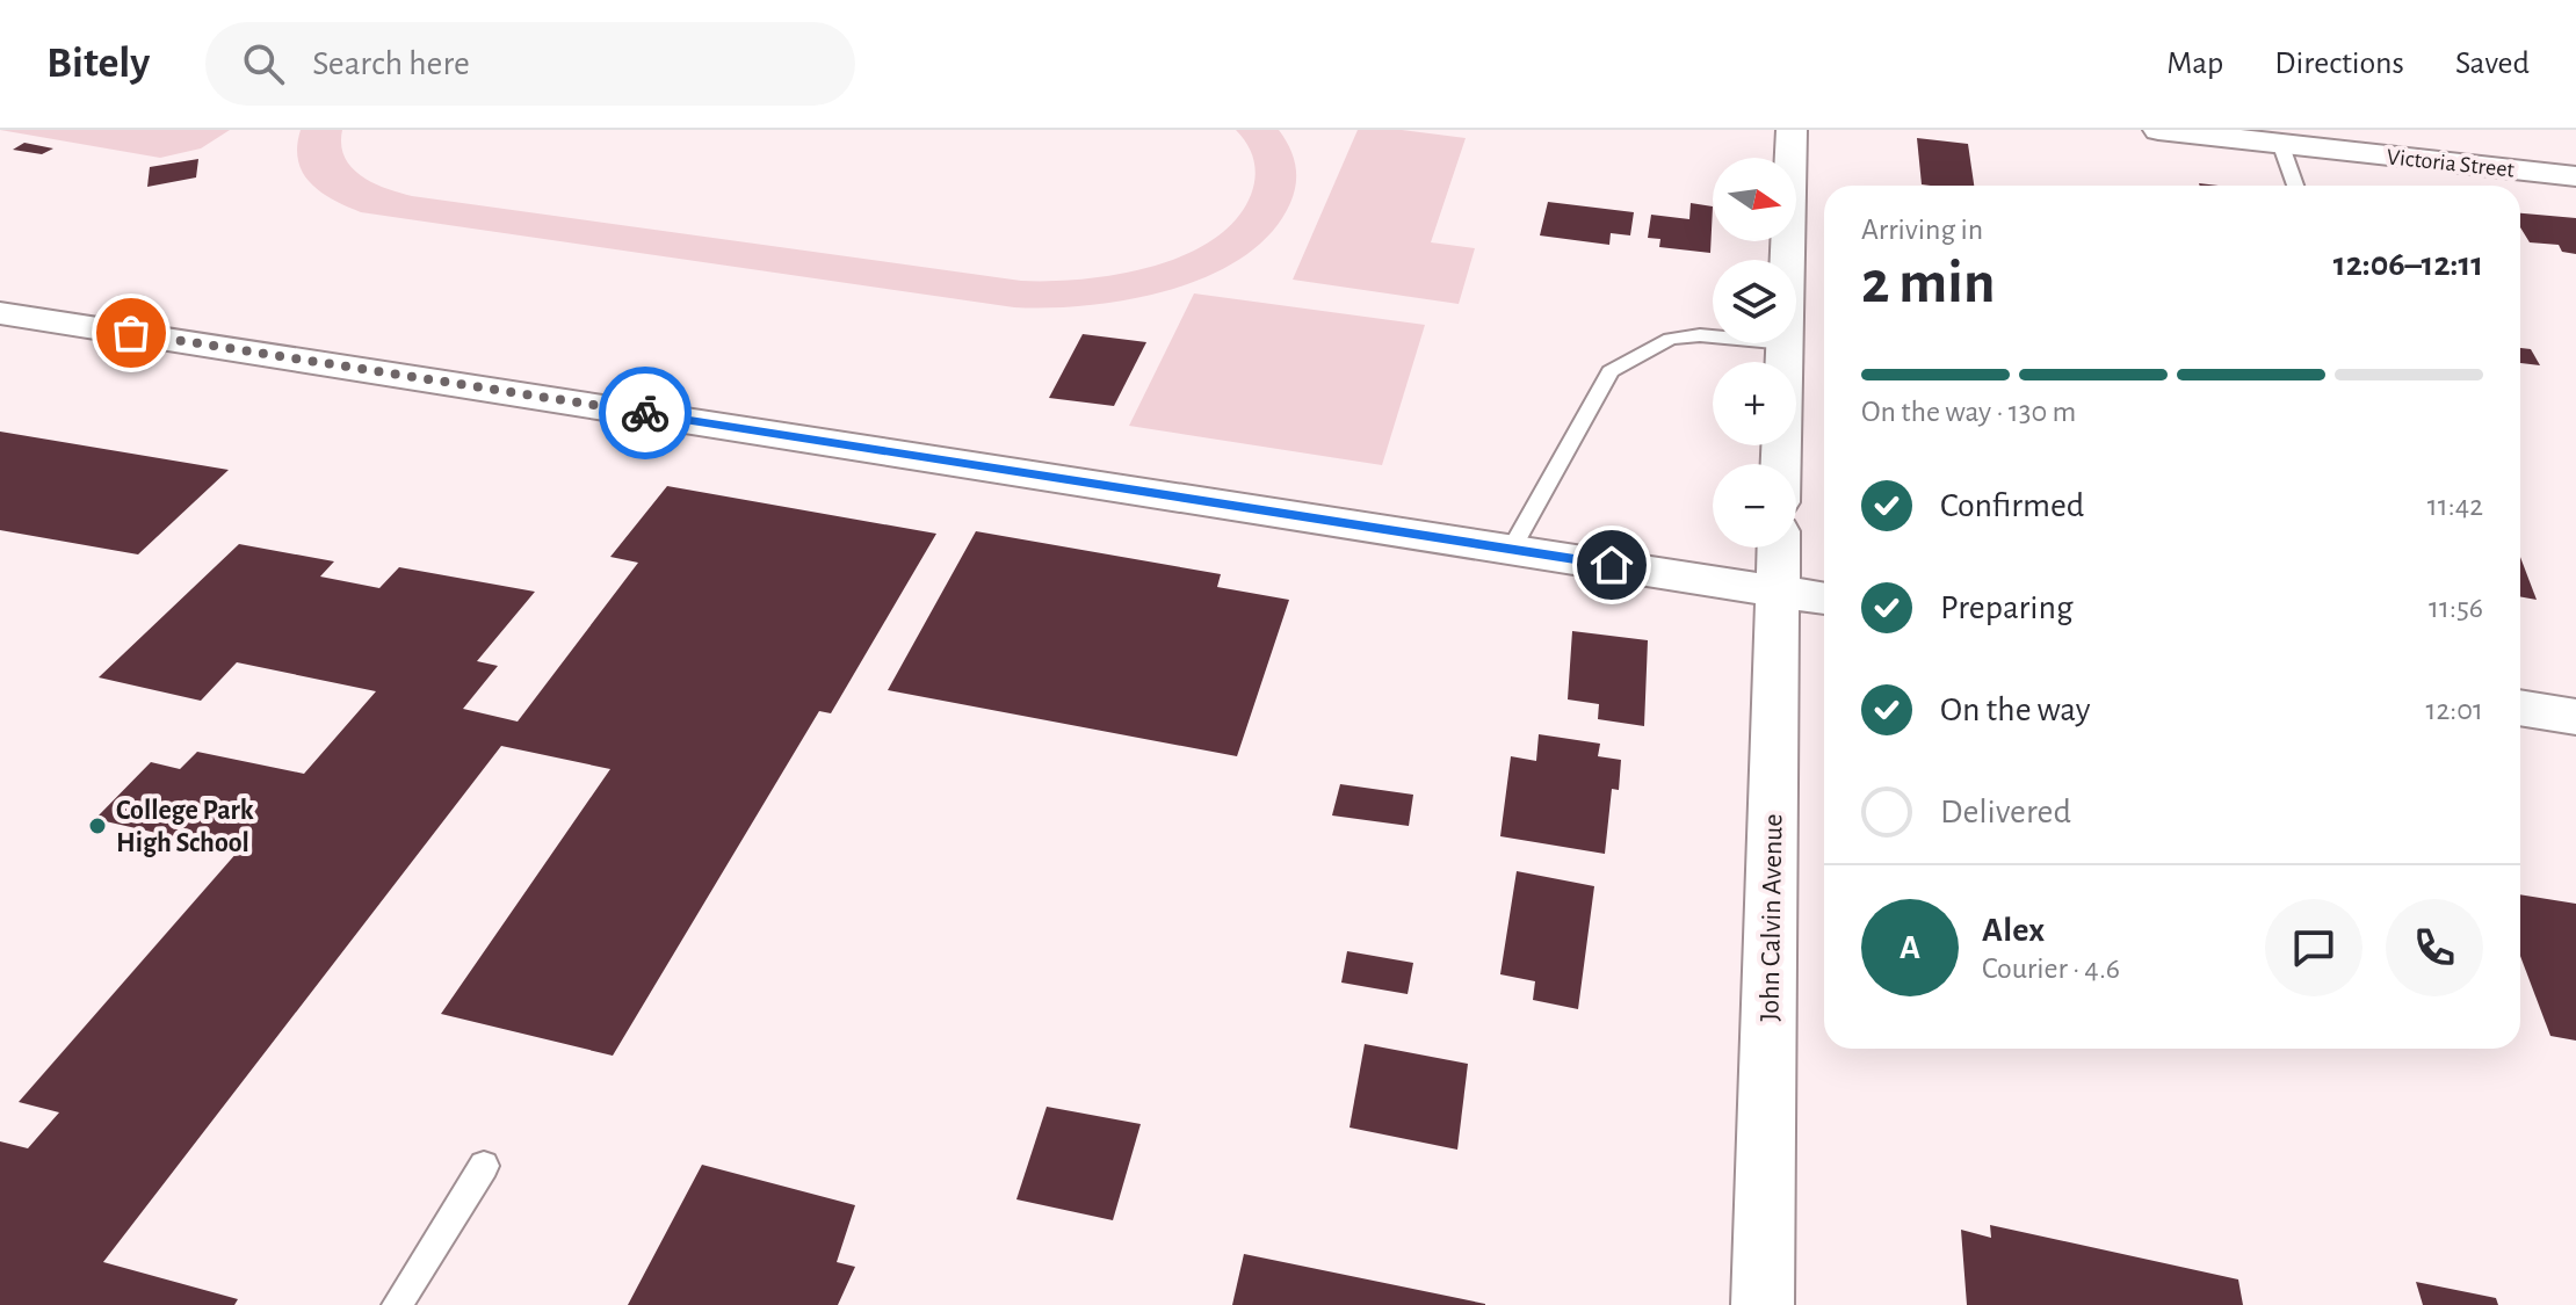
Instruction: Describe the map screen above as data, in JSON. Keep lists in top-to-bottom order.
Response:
{
  "streets": {
    "street": ["Victoria Street", "John Calvin Avenue"]
  },
  "places": ["College Park High School"],
  "north": "right",
  "page": {
    "header": "Bitely",
    "search": "Search here",
    "nav": ["Map", "Directions", "Saved"],
    "map_buttons": ["+", "−"],
    "heading": ["2 min", "Arriving in", "12:06–12:11"],
    "panel": ["Alex", "Courier · 4.6"],
    "bar": "On the way · 130 m",
    "list": [
      ["Confirmed", "11:42"],
      ["Preparing", "11:56"],
      ["On the way", "12:01"],
      "Delivered"
    ],
    "round": "A"
  }
}
